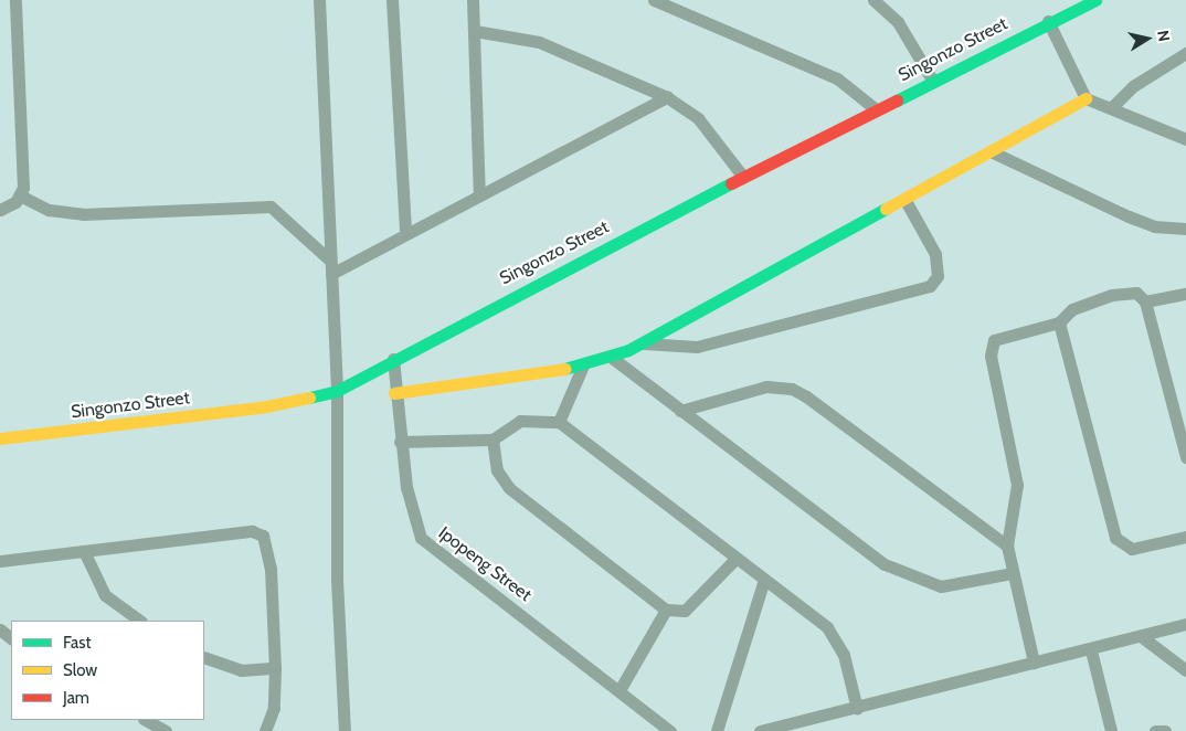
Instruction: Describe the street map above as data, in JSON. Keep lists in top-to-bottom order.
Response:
{
  "streets": {
    "street": ["Singonzo Street", "Ipopeng Street"]
  },
  "crossings": [
    ["Singonzo Street", "Ipopeng Street"]
  ],
  "legend": ["Fast", "Slow", "Jam"],
  "north": "right"
}
